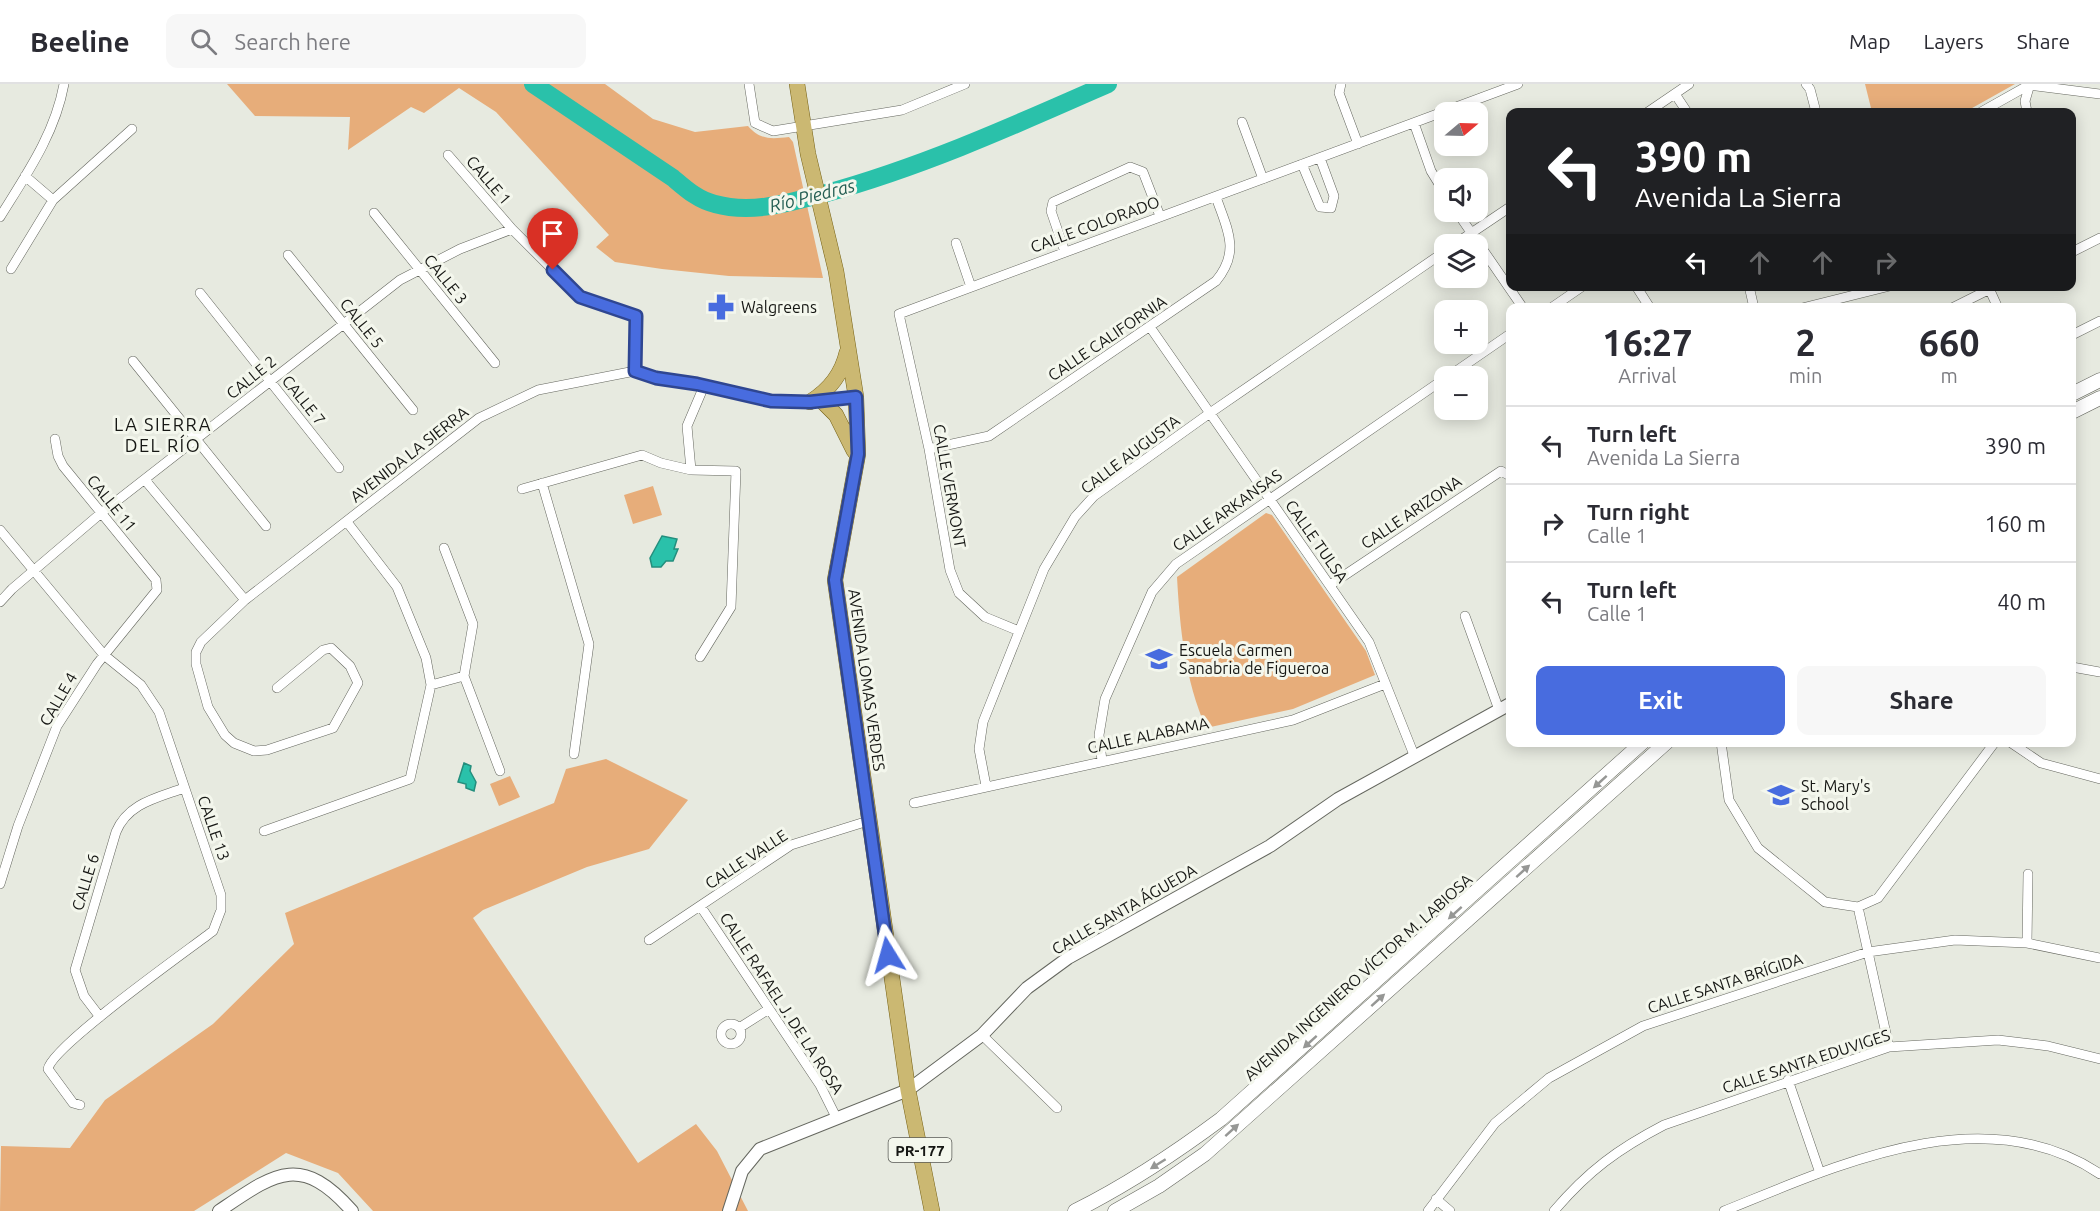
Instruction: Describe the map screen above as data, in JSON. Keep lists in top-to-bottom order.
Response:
{
  "streets": {
    "main road": ["AVENIDA LOMAS VERDES", "AVENIDA INGENIERO VÍCTOR M. LABIOSA", "PR-177"],
    "street": [
      "CALLE 1",
      "CALLE COLORADO",
      "CALLE 3",
      "CALLE 5",
      "CALLE CALIFORNIA",
      "CALLE 2",
      "CALLE 7",
      "AVENIDA LA SIERRA",
      "CALLE AUGUSTA",
      "CALLE VERMONT",
      "CALLE 11",
      "CALLE ARKANSAS",
      "CALLE ARIZONA",
      "CALLE TULSA",
      "CALLE 4",
      "CALLE ALABAMA",
      "CALLE 13",
      "CALLE VALLE",
      "CALLE 6",
      "CALLE SANTA ÁGUEDA",
      "CALLE SANTA BRÍGIDA",
      "CALLE RAFAEL J. DE LA ROSA",
      "CALLE SANTA EDUVIGES"
    ]
  },
  "crossings": [
    ["CALLE 1", "CALLE 2"],
    ["CALLE 1", "AVENIDA LA SIERRA"],
    ["CALLE COLORADO", "CALLE CALIFORNIA"],
    ["CALLE COLORADO", "CALLE VERMONT"],
    ["CALLE 3", "CALLE 2"],
    ["CALLE 5", "CALLE 2"],
    ["CALLE CALIFORNIA", "CALLE VERMONT"],
    ["CALLE CALIFORNIA", "CALLE TULSA"],
    ["CALLE 2", "CALLE 7"],
    ["CALLE 2", "CALLE 11"],
    ["CALLE 2", "CALLE 13"],
    ["AVENIDA LA SIERRA", "AVENIDA LOMAS VERDES"],
    ["CALLE AUGUSTA", "CALLE VERMONT"],
    ["CALLE AUGUSTA", "CALLE TULSA"],
    ["CALLE AUGUSTA", "CALLE ALABAMA"],
    ["CALLE 11", "CALLE 4"],
    ["CALLE ARKANSAS", "CALLE TULSA"],
    ["CALLE ARKANSAS", "CALLE ALABAMA"],
    ["CALLE ARIZONA", "CALLE TULSA"],
    ["CALLE TULSA", "CALLE ALABAMA"],
    ["CALLE TULSA", "CALLE SANTA ÁGUEDA"],
    ["AVENIDA LOMAS VERDES", "CALLE VALLE"],
    ["AVENIDA LOMAS VERDES", "CALLE SANTA ÁGUEDA"],
    ["CALLE 4", "CALLE 13"],
    ["CALLE 13", "CALLE 6"],
    ["CALLE VALLE", "CALLE RAFAEL J. DE LA ROSA"],
    ["CALLE SANTA ÁGUEDA", "CALLE RAFAEL J. DE LA ROSA"]
  ],
  "districts": ["LA SIERRA DEL RÍO"],
  "water": ["Río Piedras"],
  "places": {
    "pharmacy": ["Walgreens"],
    "school or university": ["Escuela Carmen Sanabria de Figueroa", "St. Mary's School"]
  },
  "north": "right",
  "page": {
    "header": "Beeline",
    "search": "Search here",
    "nav": ["Map", "Layers", "Share"],
    "map_buttons": ["+", "−"],
    "turn": ["390 m", "Avenida La Sierra"],
    "eta": [
      "16:27",
      "Arrival",
      "2",
      "min",
      "660",
      "m"
    ],
    "list": [
      {
        "name": "Turn left",
        "note": "Avenida La Sierra",
        "value": "390 m"
      },
      {
        "name": "Turn right",
        "note": "Calle 1",
        "value": "160 m"
      },
      {
        "name": "Turn left",
        "note": "Calle 1",
        "value": "40 m"
      }
    ],
    "buttons": ["Exit", "Share"]
  }
}
